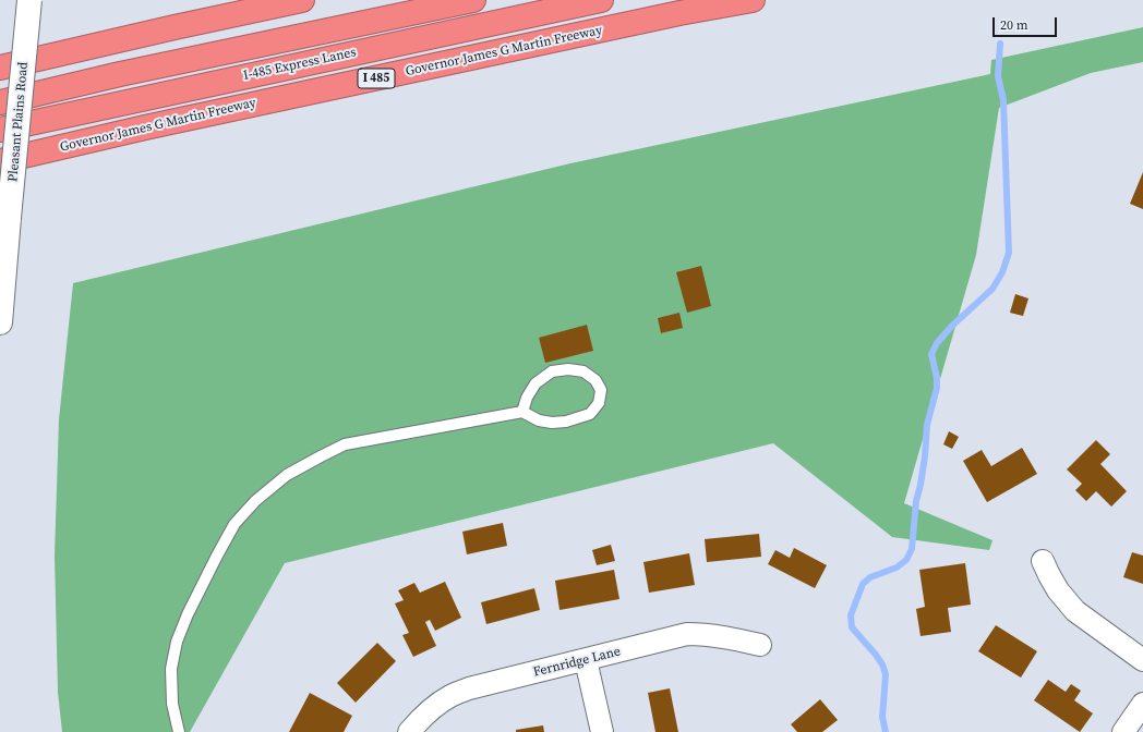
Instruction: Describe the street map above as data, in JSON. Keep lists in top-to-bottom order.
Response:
{
  "streets": {
    "highway": ["Governor James G Martin Freeway", "I-485 Express Lanes", "I 485"],
    "street": ["Pleasant Plains Road", "Fernridge Lane"]
  },
  "scale_bar": "20 m"
}
